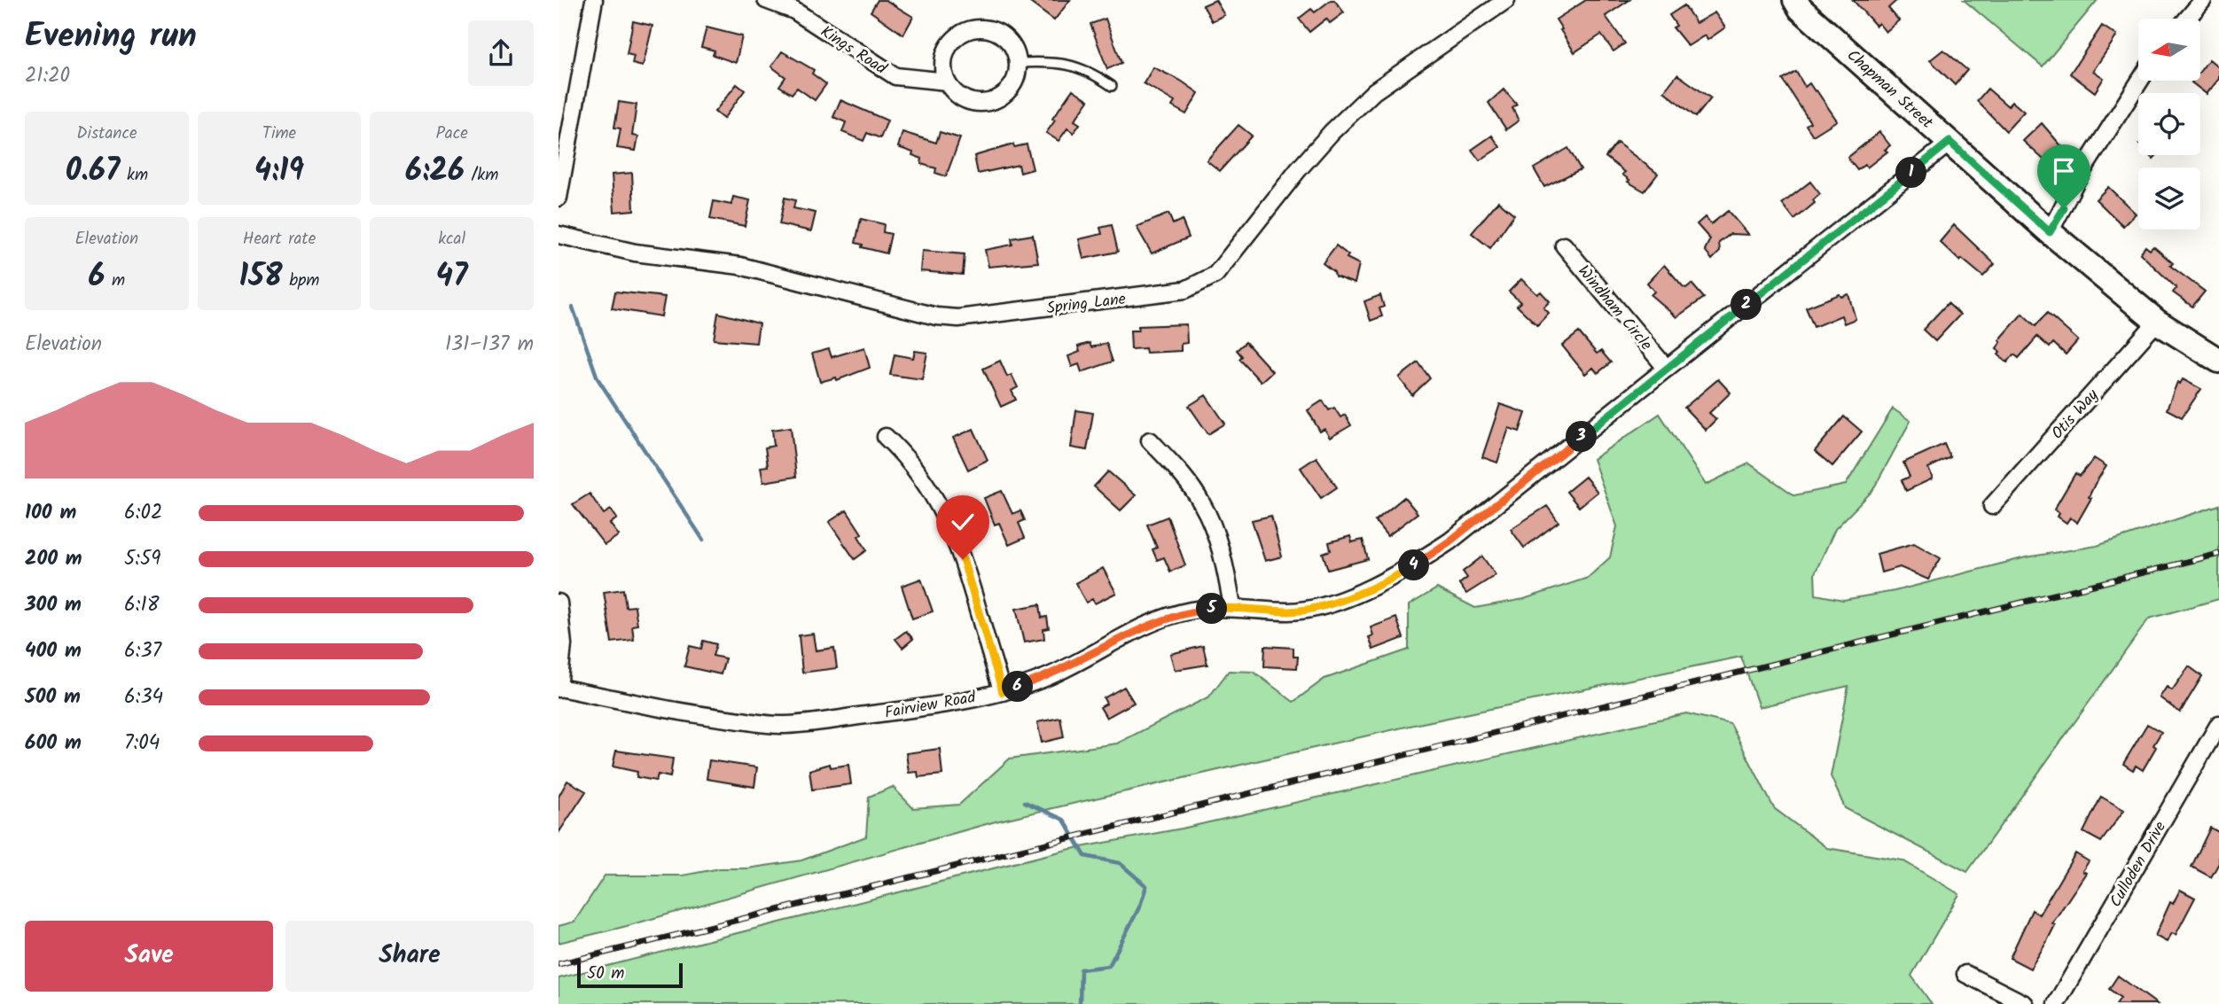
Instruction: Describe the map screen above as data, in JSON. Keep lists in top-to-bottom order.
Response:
{
  "streets": {
    "street": [
      "Kings Road",
      "Chapman Street",
      "Spring Lane",
      "Windham Circle",
      "Otis Way",
      "Fairview Road",
      "Culloden Drive"
    ]
  },
  "crossings": [
    ["Chapman Street", "Otis Way"],
    ["Chapman Street", "Fairview Road"],
    ["Windham Circle", "Fairview Road"]
  ],
  "scale_bar": "50 m",
  "north": "left",
  "page": {
    "heading": ["Evening run", "21:20"],
    "stats": [
      ["Distance", "0.67 km"],
      ["Time", "4:19"],
      ["Pace", "6:26 /km"],
      ["Elevation", "6 m"],
      ["Heart rate", "158 bpm"],
      ["kcal", "47"]
    ],
    "pins": [
      "1",
      "2",
      "3",
      "4",
      "5",
      "6"
    ],
    "chart": ["Elevation", "131–137 m"],
    "list": [
      {
        "name": "100 m",
        "note": "6:02"
      },
      {
        "name": "200 m",
        "note": "5:59"
      },
      {
        "name": "300 m",
        "note": "6:18"
      },
      {
        "name": "400 m",
        "note": "6:37"
      },
      {
        "name": "500 m",
        "note": "6:34"
      },
      {
        "name": "600 m",
        "note": "7:04"
      }
    ],
    "buttons": ["Save", "Share"],
    "scale": "50 m"
  }
}
